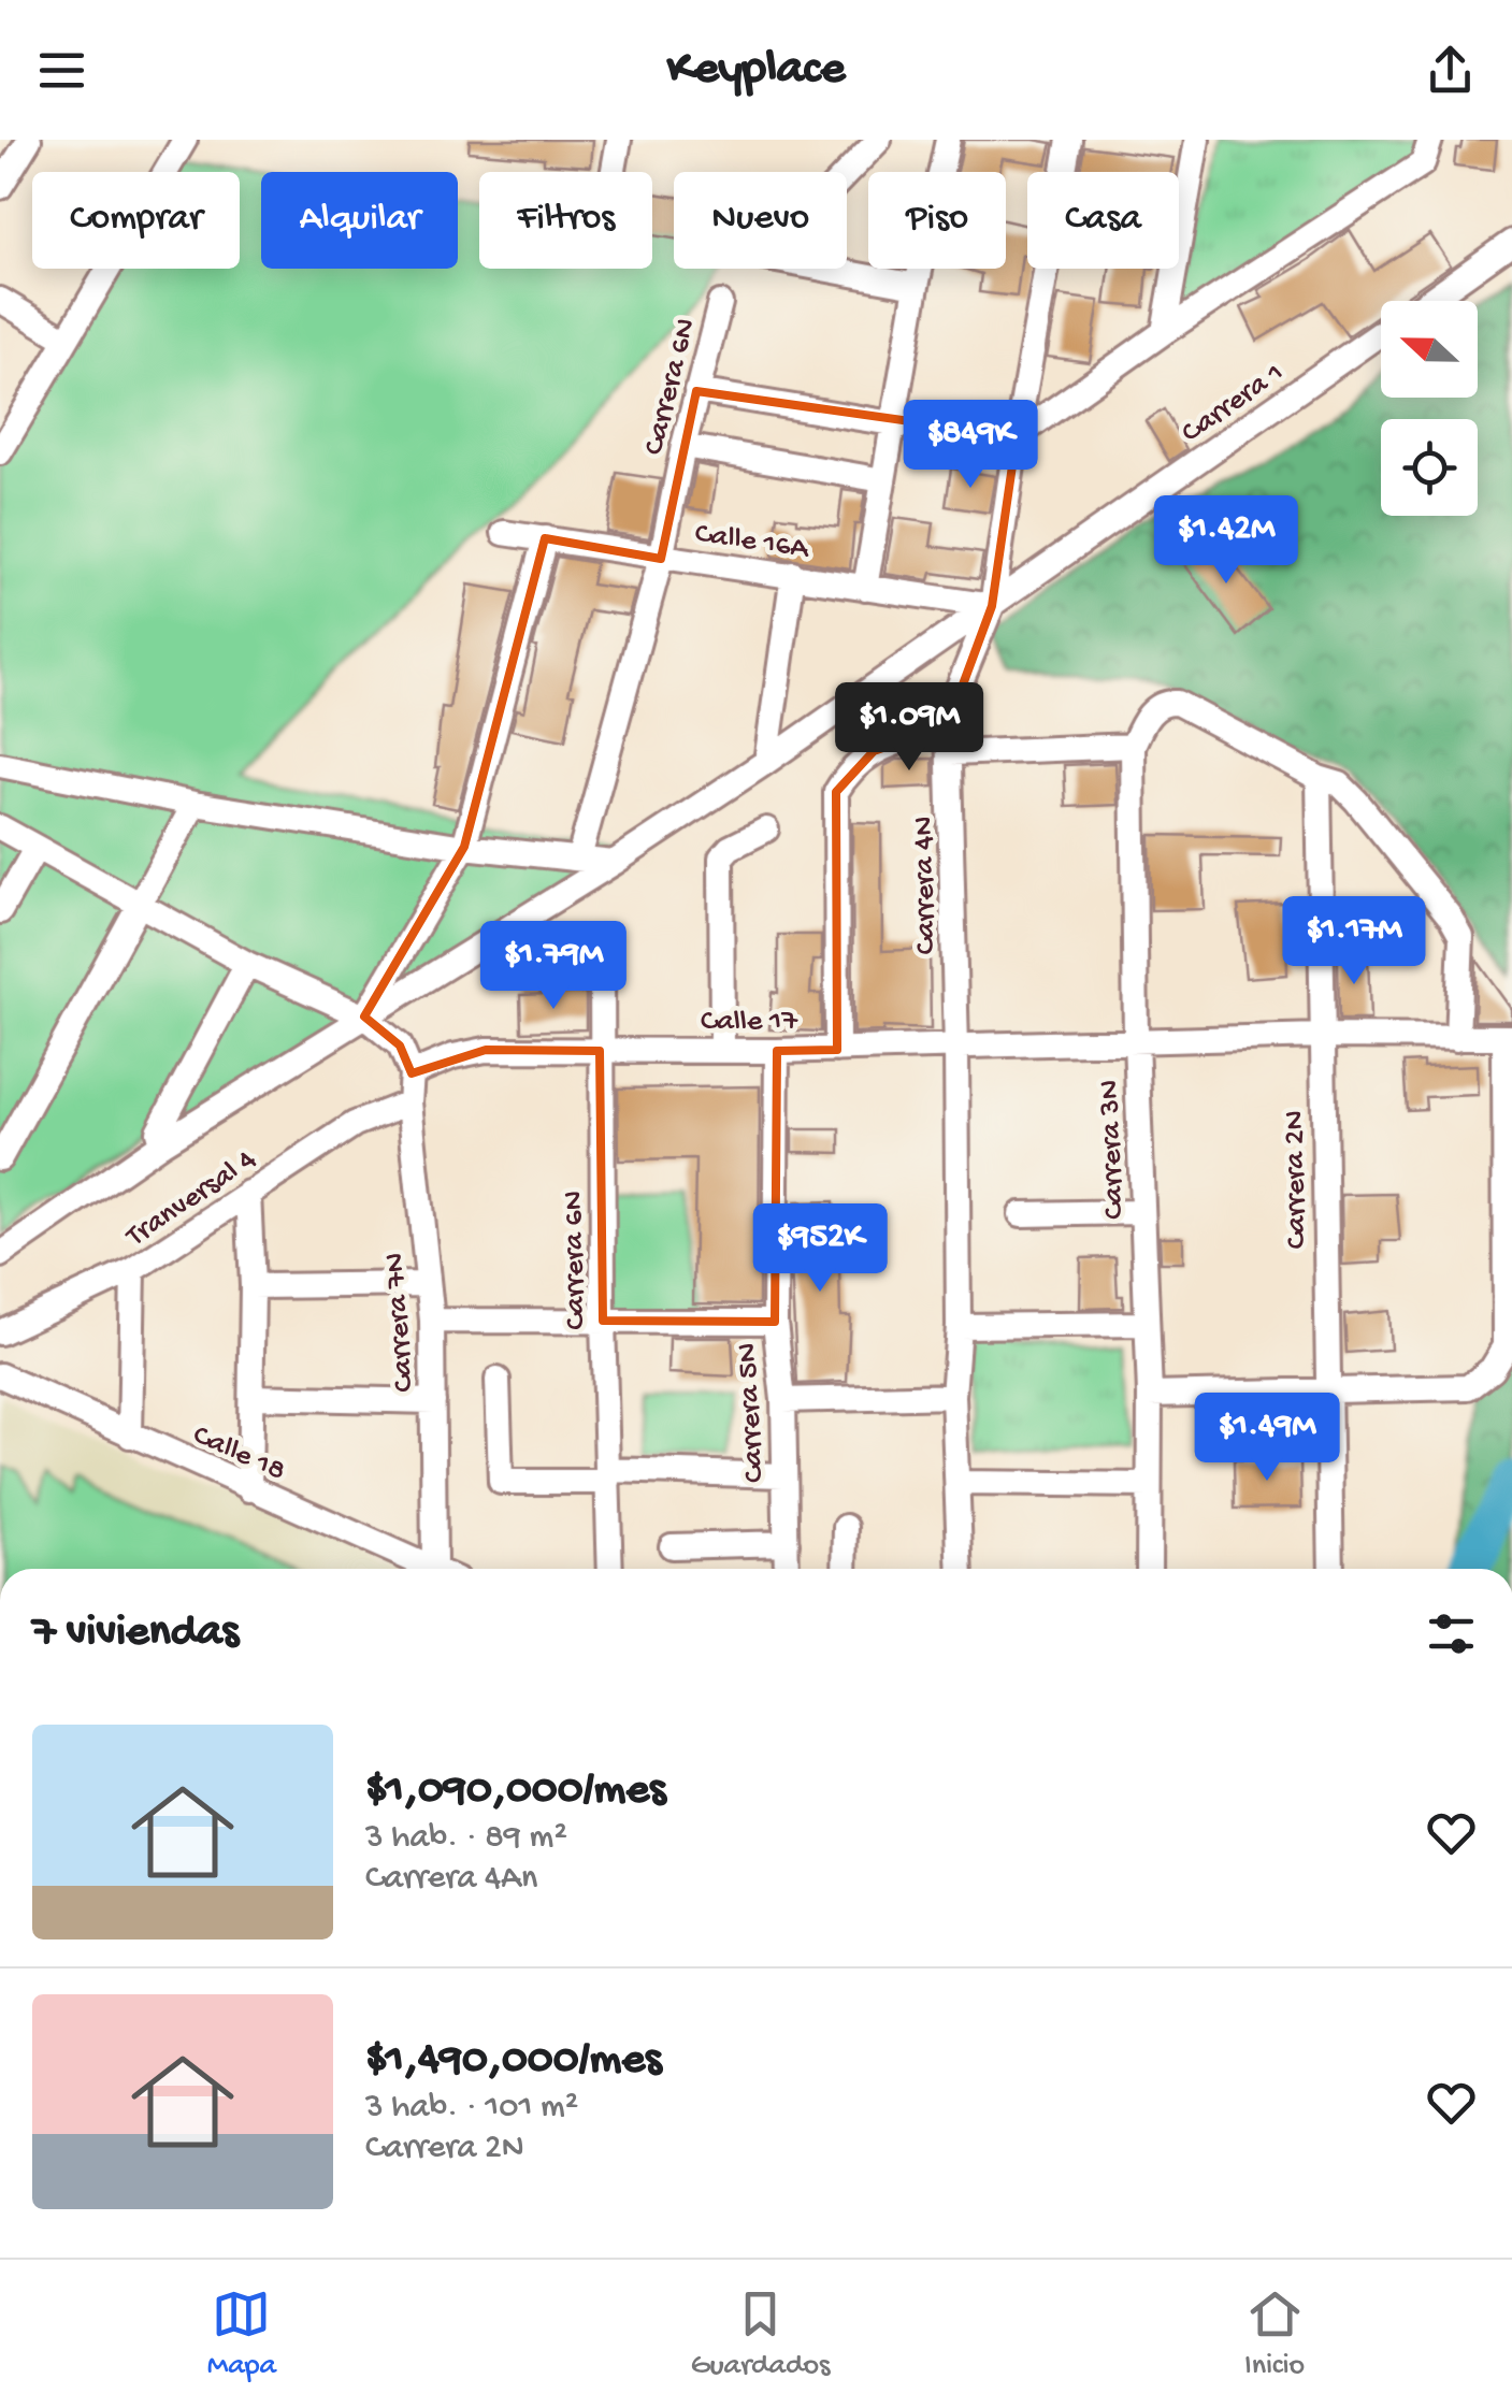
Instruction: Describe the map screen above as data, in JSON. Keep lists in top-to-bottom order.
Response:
{
  "streets": {
    "street": [
      "Carrera 6N",
      "Carrera 1",
      "Calle 16A",
      "Carrera 4N",
      "Calle 17",
      "Carrera 3N",
      "Carrera 2N",
      "Tranversal 4",
      "Carrera 7N",
      "Carrera 5N",
      "Calle 18"
    ]
  },
  "crossings": [
    ["Carrera 6N", "Calle 16A"],
    ["Carrera 6N", "Calle 17"],
    ["Carrera 1", "Calle 16A"],
    ["Carrera 1", "Carrera 4N"],
    ["Calle 16A", "Carrera 4N"],
    ["Carrera 4N", "Calle 17"],
    ["Calle 17", "Carrera 3N"],
    ["Calle 17", "Carrera 2N"],
    ["Calle 17", "Carrera 7N"],
    ["Calle 17", "Carrera 5N"],
    ["Carrera 3N", "Carrera 2N"],
    ["Tranversal 4", "Carrera 7N"]
  ],
  "north": "left",
  "page": {
    "header": "Keyplace",
    "chip": [
      "Comprar",
      "Alquilar",
      "Filtros",
      "Nuevo",
      "Piso",
      "Casa"
    ],
    "price": [
      "$849K",
      "$1.42M",
      "$1.09M",
      "$1.17M",
      "$1.79M",
      "$952K",
      "$1.49M"
    ],
    "heading": "7 viviendas",
    "list": [
      {
        "name": "$1,090,000/mes",
        "note": "3 hab. · 89 m² · Carrera 4An"
      },
      {
        "name": "$1,490,000/mes",
        "note": "3 hab. · 101 m² · Carrera 2N"
      }
    ],
    "tabs": ["Mapa", "Guardados", "Inicio"]
  }
}
